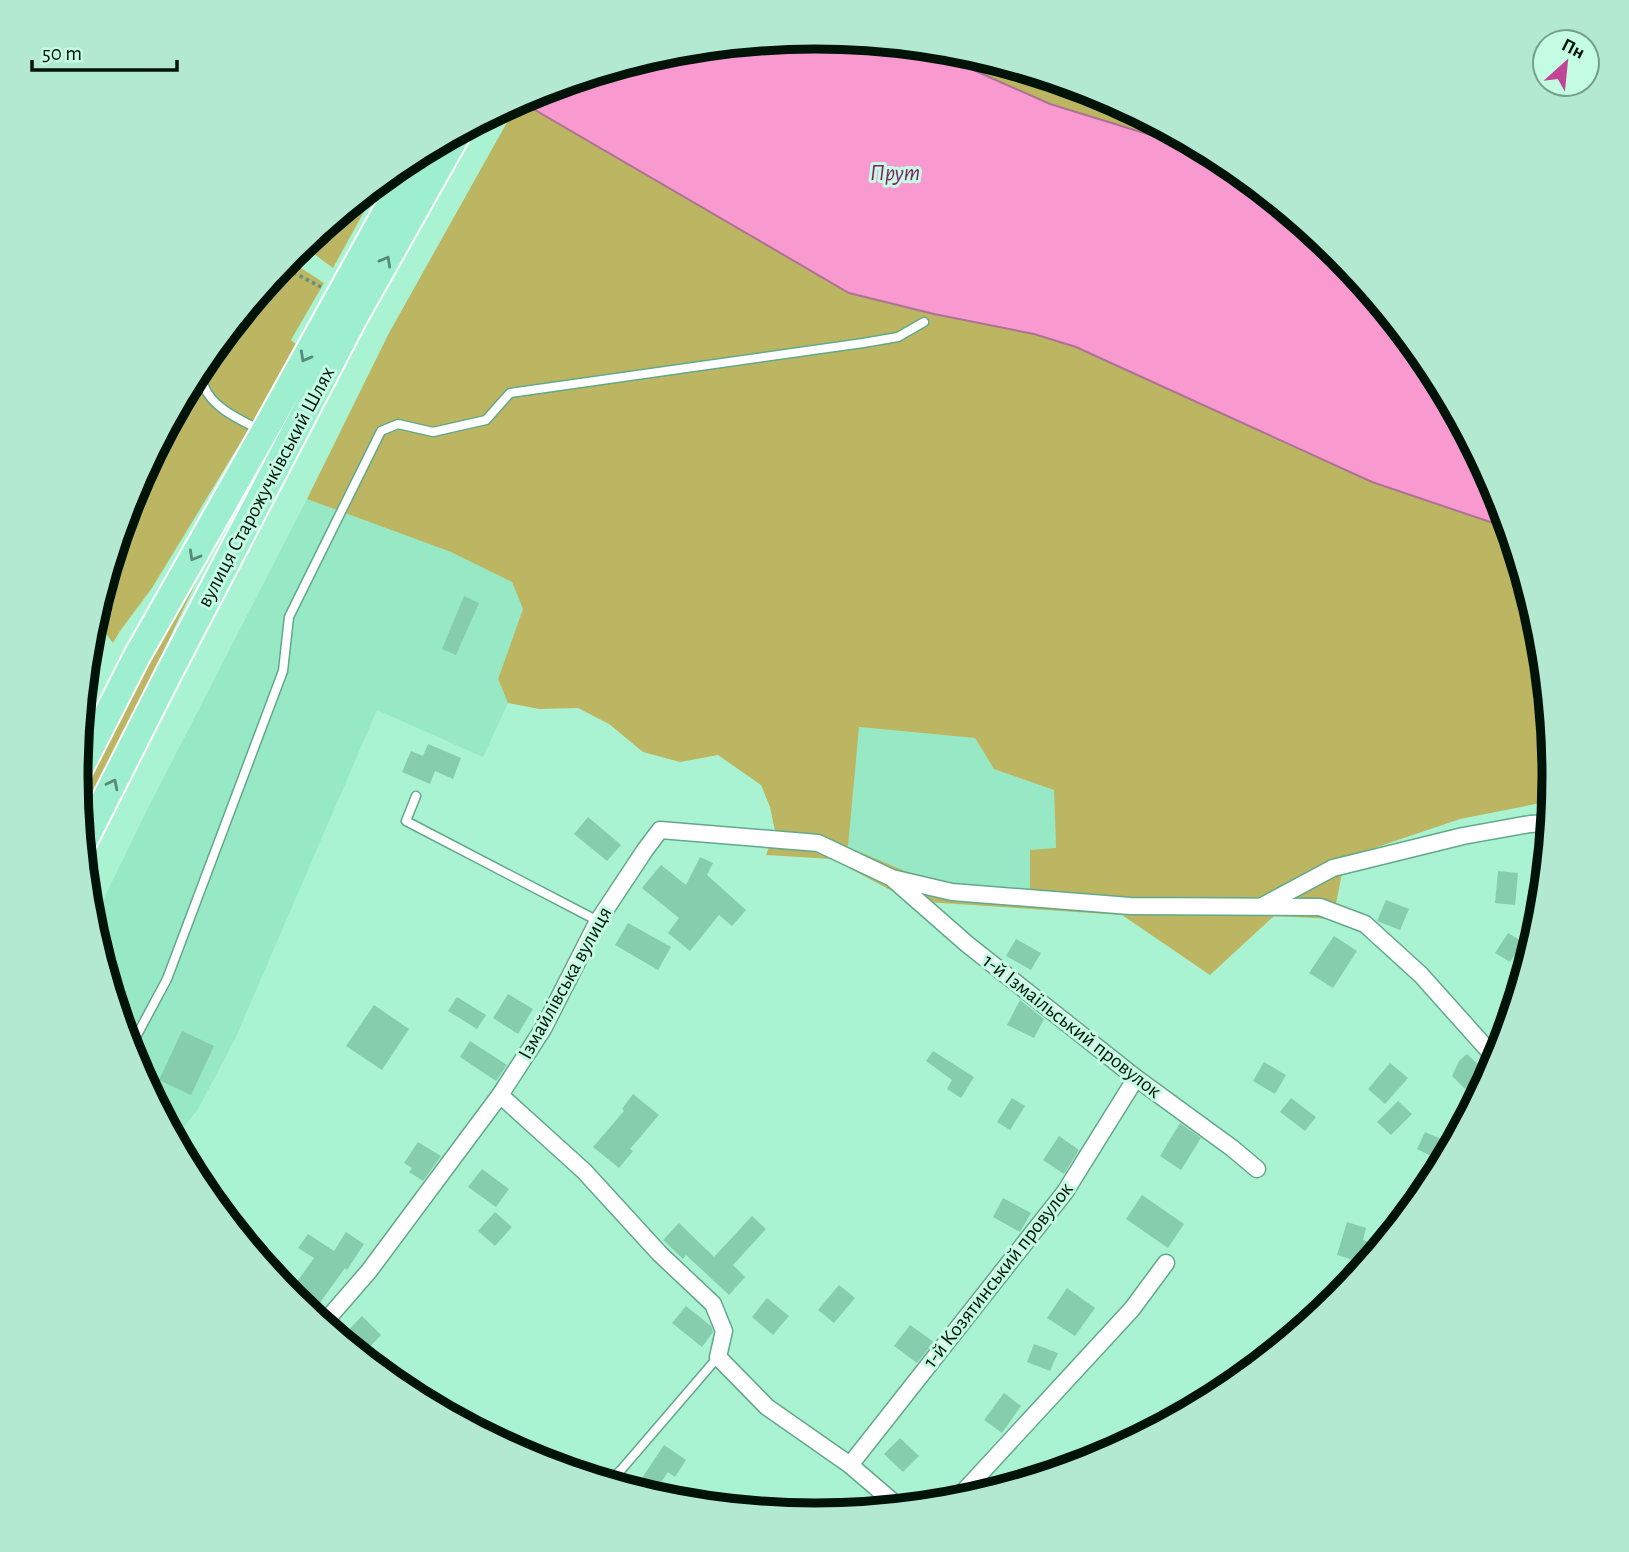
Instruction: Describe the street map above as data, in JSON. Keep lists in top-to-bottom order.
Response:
{
  "streets": {
    "main road": ["вулиця Старожучківський Шлях"],
    "street": ["Ізмайлівська вулиця", "1-й Ізмаїльський провулок", "1-й Козятинський провулок"]
  },
  "crossings": [
    ["Ізмайлівська вулиця", "1-й Ізмаїльський провулок"],
    ["1-й Ізмаїльський провулок", "1-й Козятинський провулок"]
  ],
  "water": ["Прут"],
  "scale_bar": "50 m",
  "north": "top right"
}
